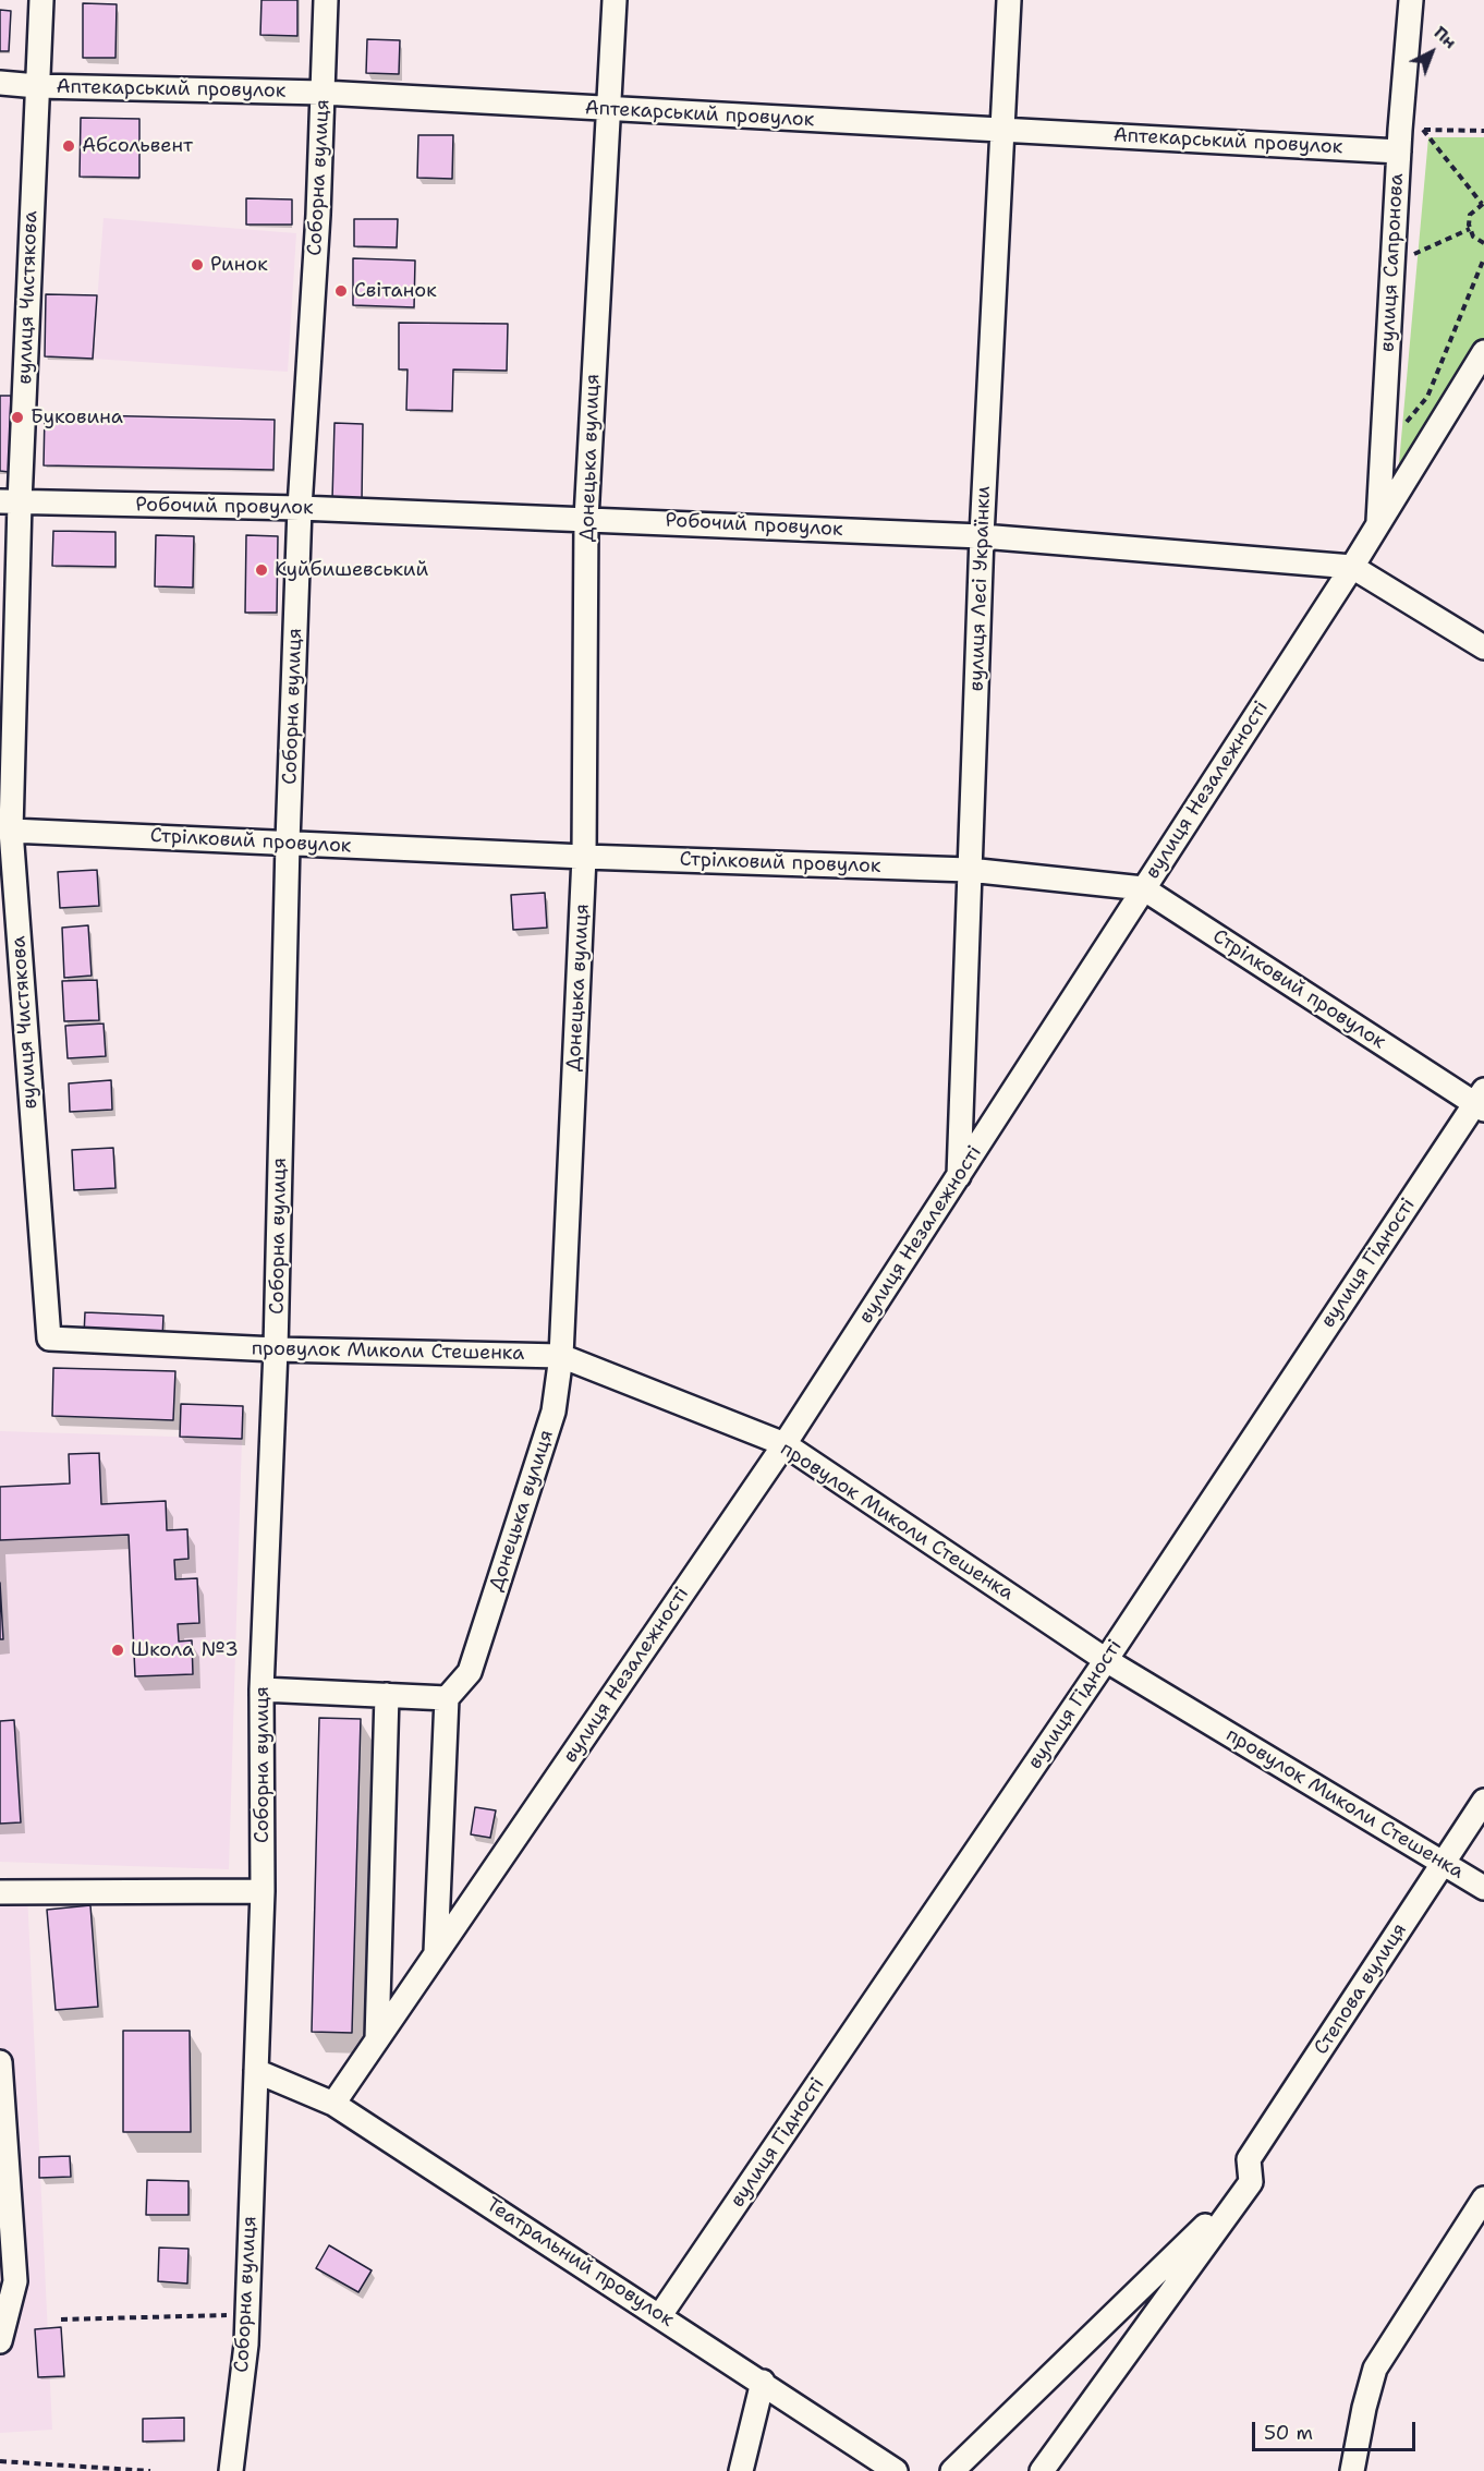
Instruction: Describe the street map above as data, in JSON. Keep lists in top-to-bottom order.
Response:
{
  "streets": {
    "street": [
      "Аптекарський провулок",
      "Соборна вулиця",
      "вулиця Сапронова",
      "вулиця Чистякова",
      "Донецька вулиця",
      "Робочий провулок",
      "вулиця Лесі Українки",
      "вулиця Незалежності",
      "Стрілковий провулок",
      "вулиця Гідності",
      "провулок Миколи Стешенка",
      "Степова вулиця",
      "Театральний провулок"
    ]
  },
  "crossings": [
    ["Аптекарський провулок", "Соборна вулиця"],
    ["Аптекарський провулок", "вулиця Сапронова"],
    ["Аптекарський провулок", "вулиця Чистякова"],
    ["Аптекарський провулок", "Донецька вулиця"],
    ["Аптекарський провулок", "вулиця Лесі Українки"],
    ["Соборна вулиця", "Робочий провулок"],
    ["Соборна вулиця", "Стрілковий провулок"],
    ["Соборна вулиця", "провулок Миколи Стешенка"],
    ["Соборна вулиця", "Театральний провулок"],
    ["вулиця Сапронова", "вулиця Незалежності"],
    ["вулиця Чистякова", "Робочий провулок"],
    ["вулиця Чистякова", "Стрілковий провулок"],
    ["вулиця Чистякова", "провулок Миколи Стешенка"],
    ["Донецька вулиця", "Робочий провулок"],
    ["Донецька вулиця", "Стрілковий провулок"],
    ["Донецька вулиця", "провулок Миколи Стешенка"],
    ["Робочий провулок", "вулиця Лесі Українки"],
    ["Робочий провулок", "вулиця Незалежності"],
    ["вулиця Лесі Українки", "вулиця Незалежності"],
    ["вулиця Лесі Українки", "Стрілковий провулок"],
    ["вулиця Незалежності", "Стрілковий провулок"],
    ["вулиця Незалежності", "провулок Миколи Стешенка"],
    ["вулиця Незалежності", "Театральний провулок"],
    ["Стрілковий провулок", "вулиця Гідності"],
    ["вулиця Гідності", "провулок Миколи Стешенка"],
    ["вулиця Гідності", "Театральний провулок"],
    ["провулок Миколи Стешенка", "Степова вулиця"]
  ],
  "places": [
    "Абсольвент",
    "Ринок",
    "Світанок",
    "Буковина",
    "Куйбишевський",
    "Школа №3"
  ],
  "scale_bar": "50 m",
  "north": "top right"
}
